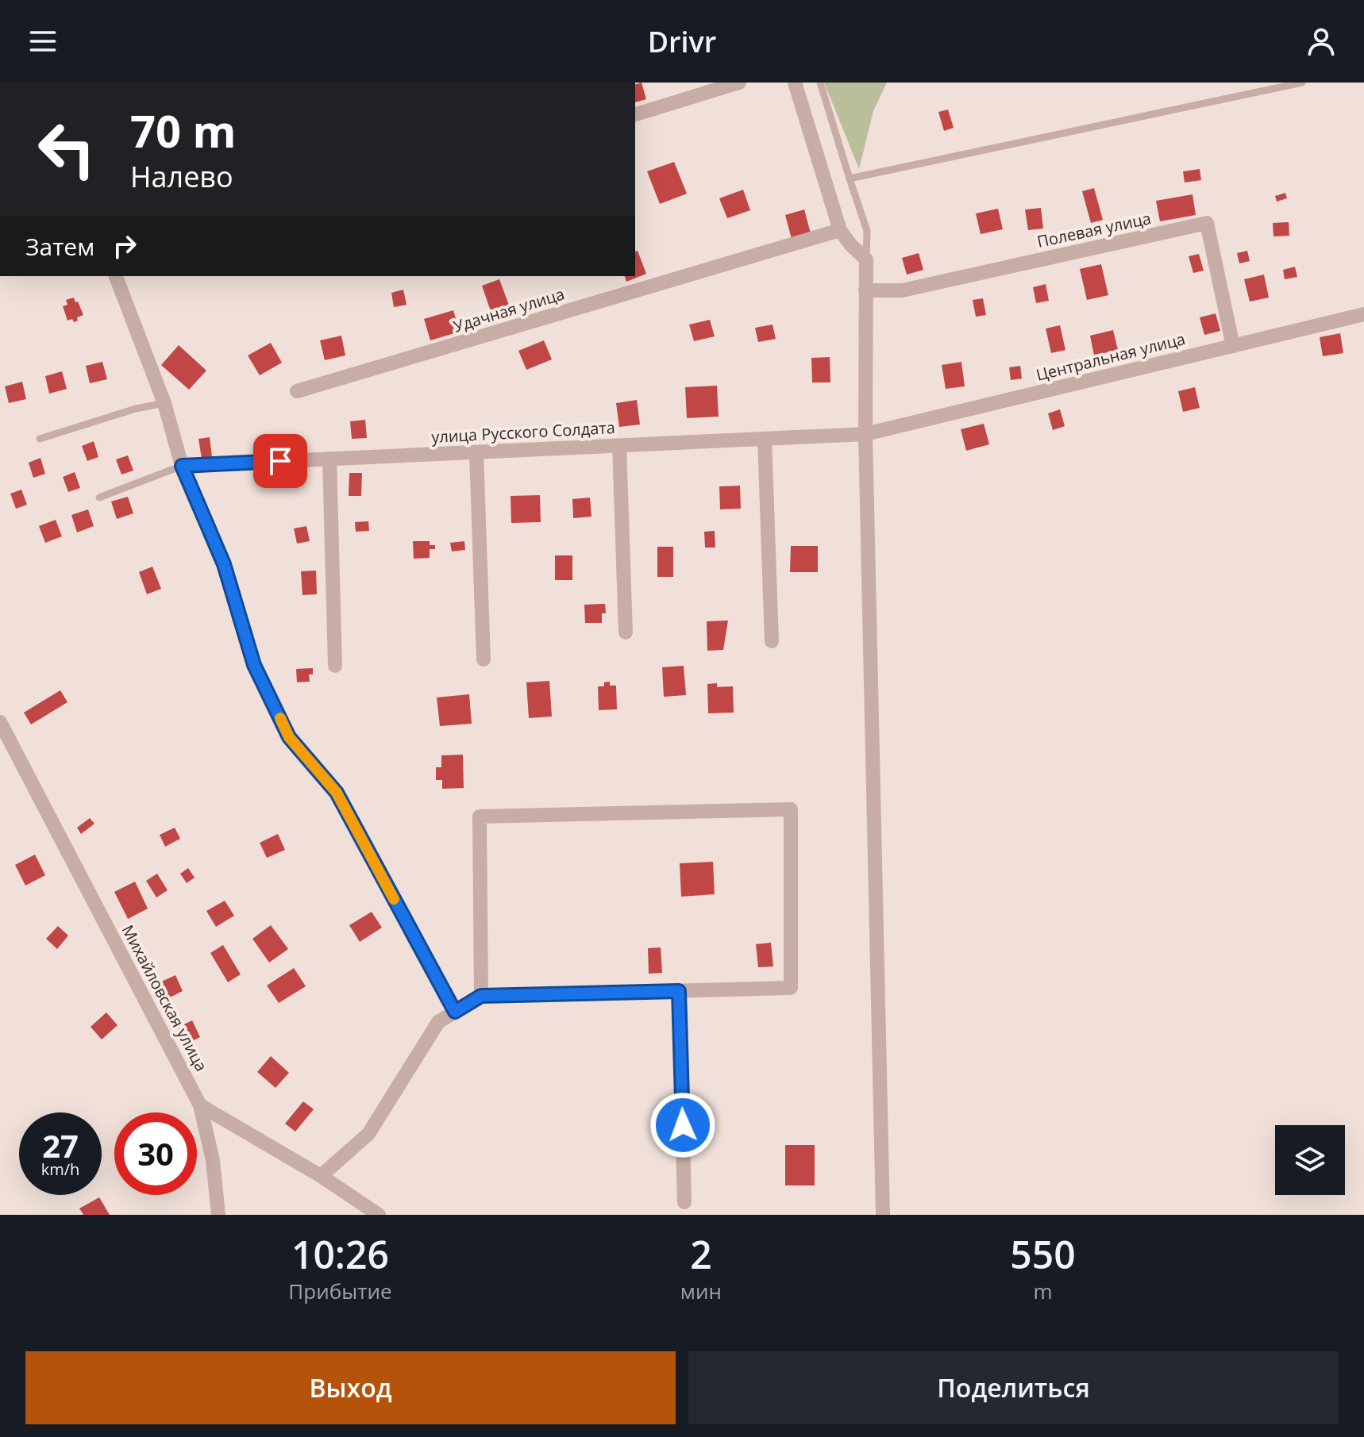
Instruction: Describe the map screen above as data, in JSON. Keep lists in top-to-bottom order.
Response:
{
  "streets": {
    "street": [
      "Полевая улица",
      "Удачная улица",
      "Центральная улица",
      "улица Русского Солдата",
      "Михайловская улица"
    ]
  },
  "crossings": [
    ["Полевая улица", "Центральная улица"],
    ["Центральная улица", "улица Русского Солдата"]
  ],
  "page": {
    "header": "Drivr",
    "turn": ["70 m", "Налево"],
    "then": "Затем",
    "speed": "27 km/h",
    "limit": "30",
    "eta": [
      "10:26",
      "Прибытие",
      "2",
      "мин",
      "550",
      "m"
    ],
    "buttons": ["Выход", "Поделиться"]
  }
}
